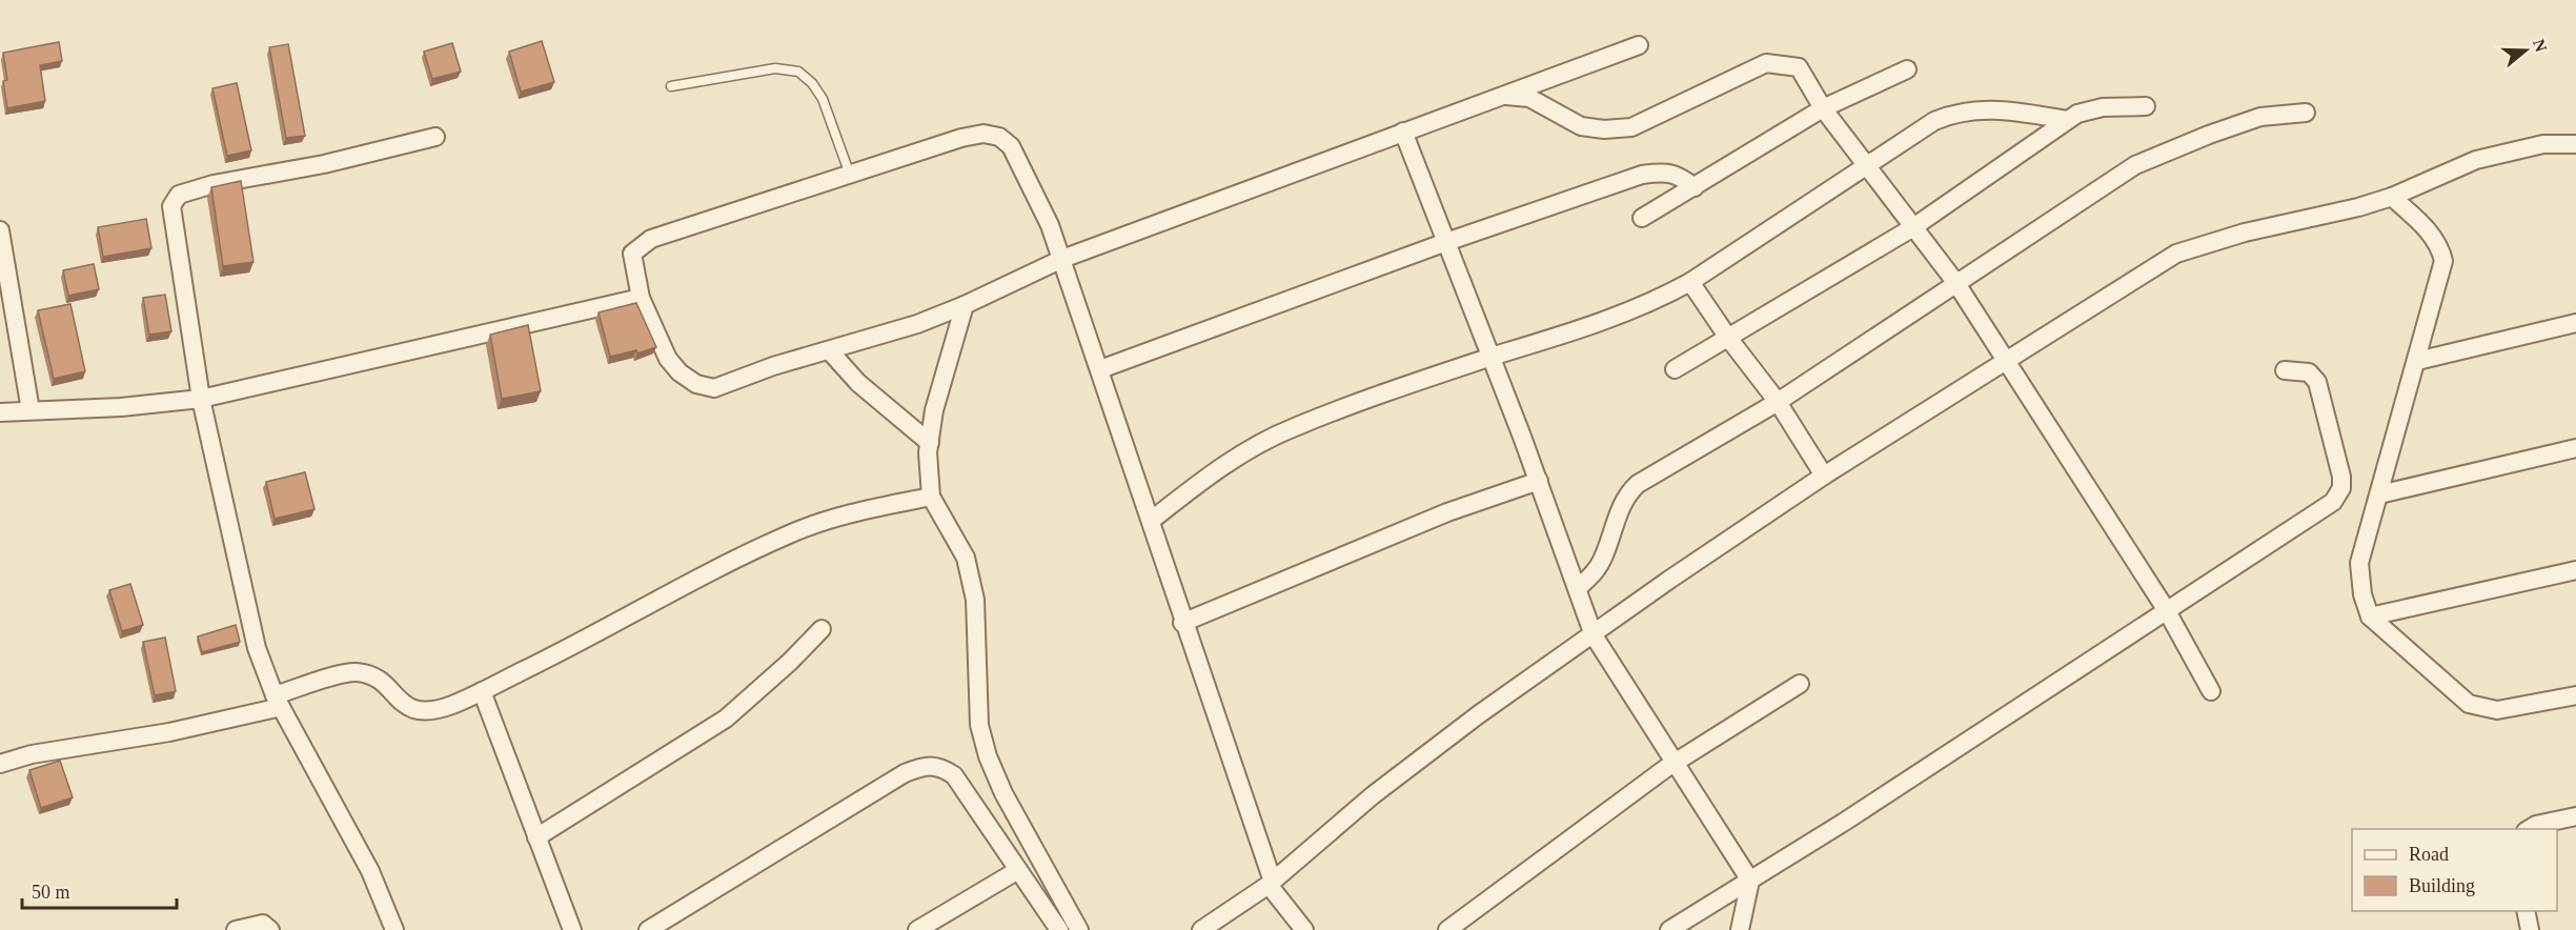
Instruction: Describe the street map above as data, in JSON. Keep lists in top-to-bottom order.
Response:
{
  "legend": ["Road", "Building"],
  "scale_bar": "50 m",
  "north": "right"
}
